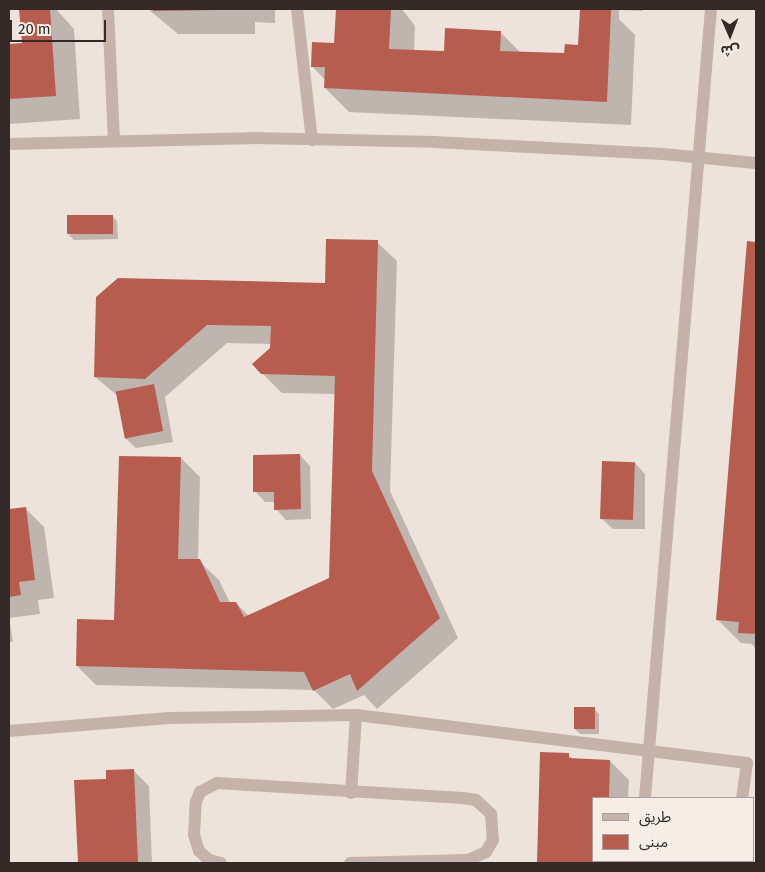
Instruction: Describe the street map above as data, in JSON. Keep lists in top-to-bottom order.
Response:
{
  "legend": ["طريق", "مبنى"],
  "scale_bar": "20 m",
  "north": "bottom"
}
